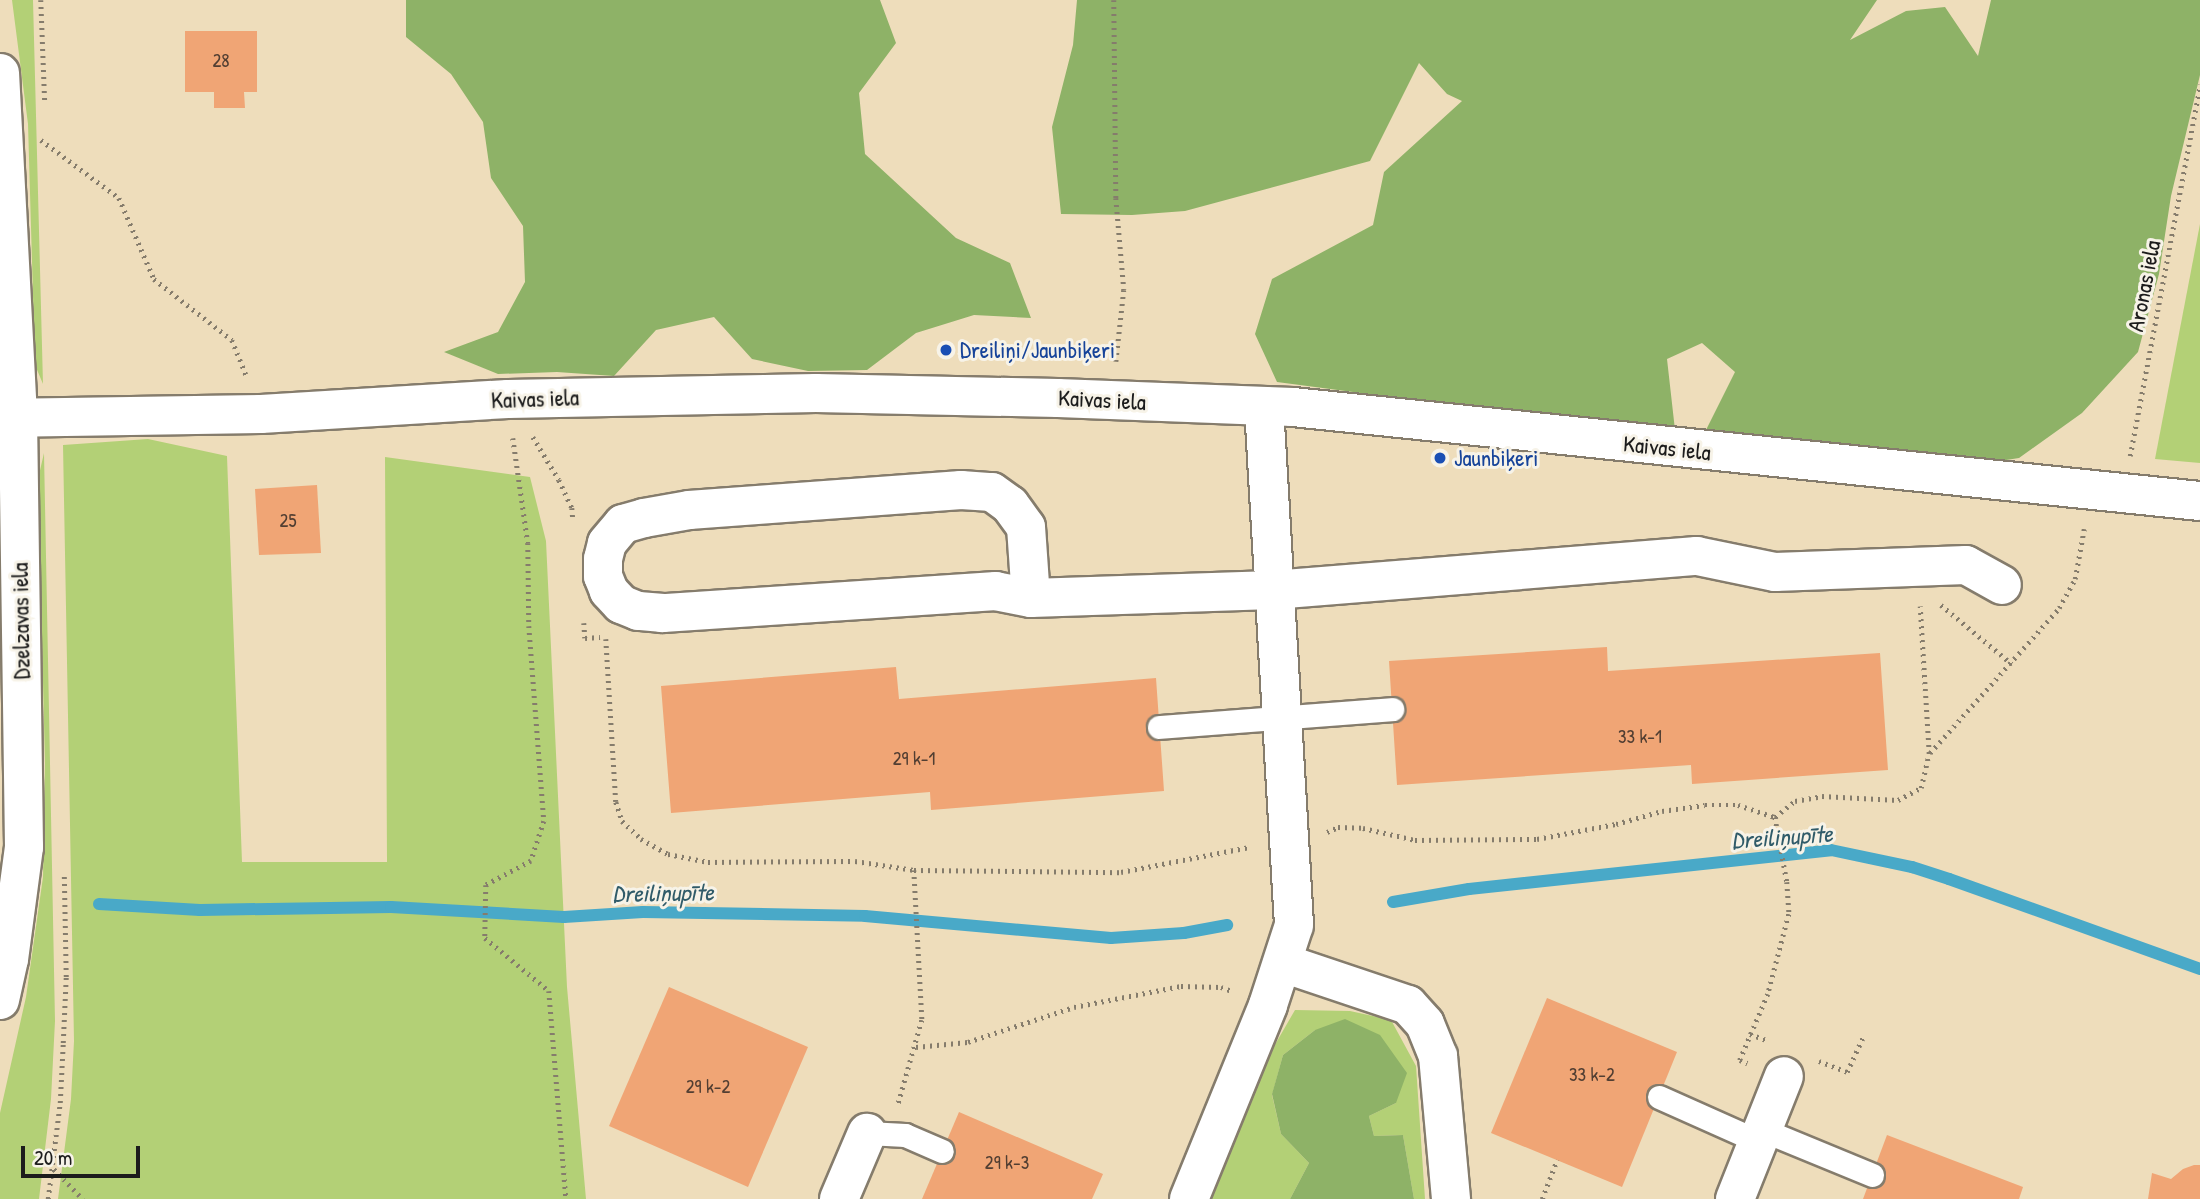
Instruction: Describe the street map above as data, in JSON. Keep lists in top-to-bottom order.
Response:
{
  "streets": {
    "street": ["Kaivas iela", "Dzelzavas iela"],
    "path": ["Aronas iela"]
  },
  "crossings": [
    ["Aronas iela", "Kaivas iela"],
    ["Kaivas iela", "Dzelzavas iela"]
  ],
  "water": ["Dreiliņupīte"],
  "places": ["Dreiliņi/Jaunbiķeri", "Jaunbiķeri"],
  "house_numbers": [
    "28",
    "25",
    "33 k-1",
    "29 k-1",
    "33 k-2",
    "29 k-2",
    "29 k-3"
  ],
  "scale_bar": "20 m"
}
